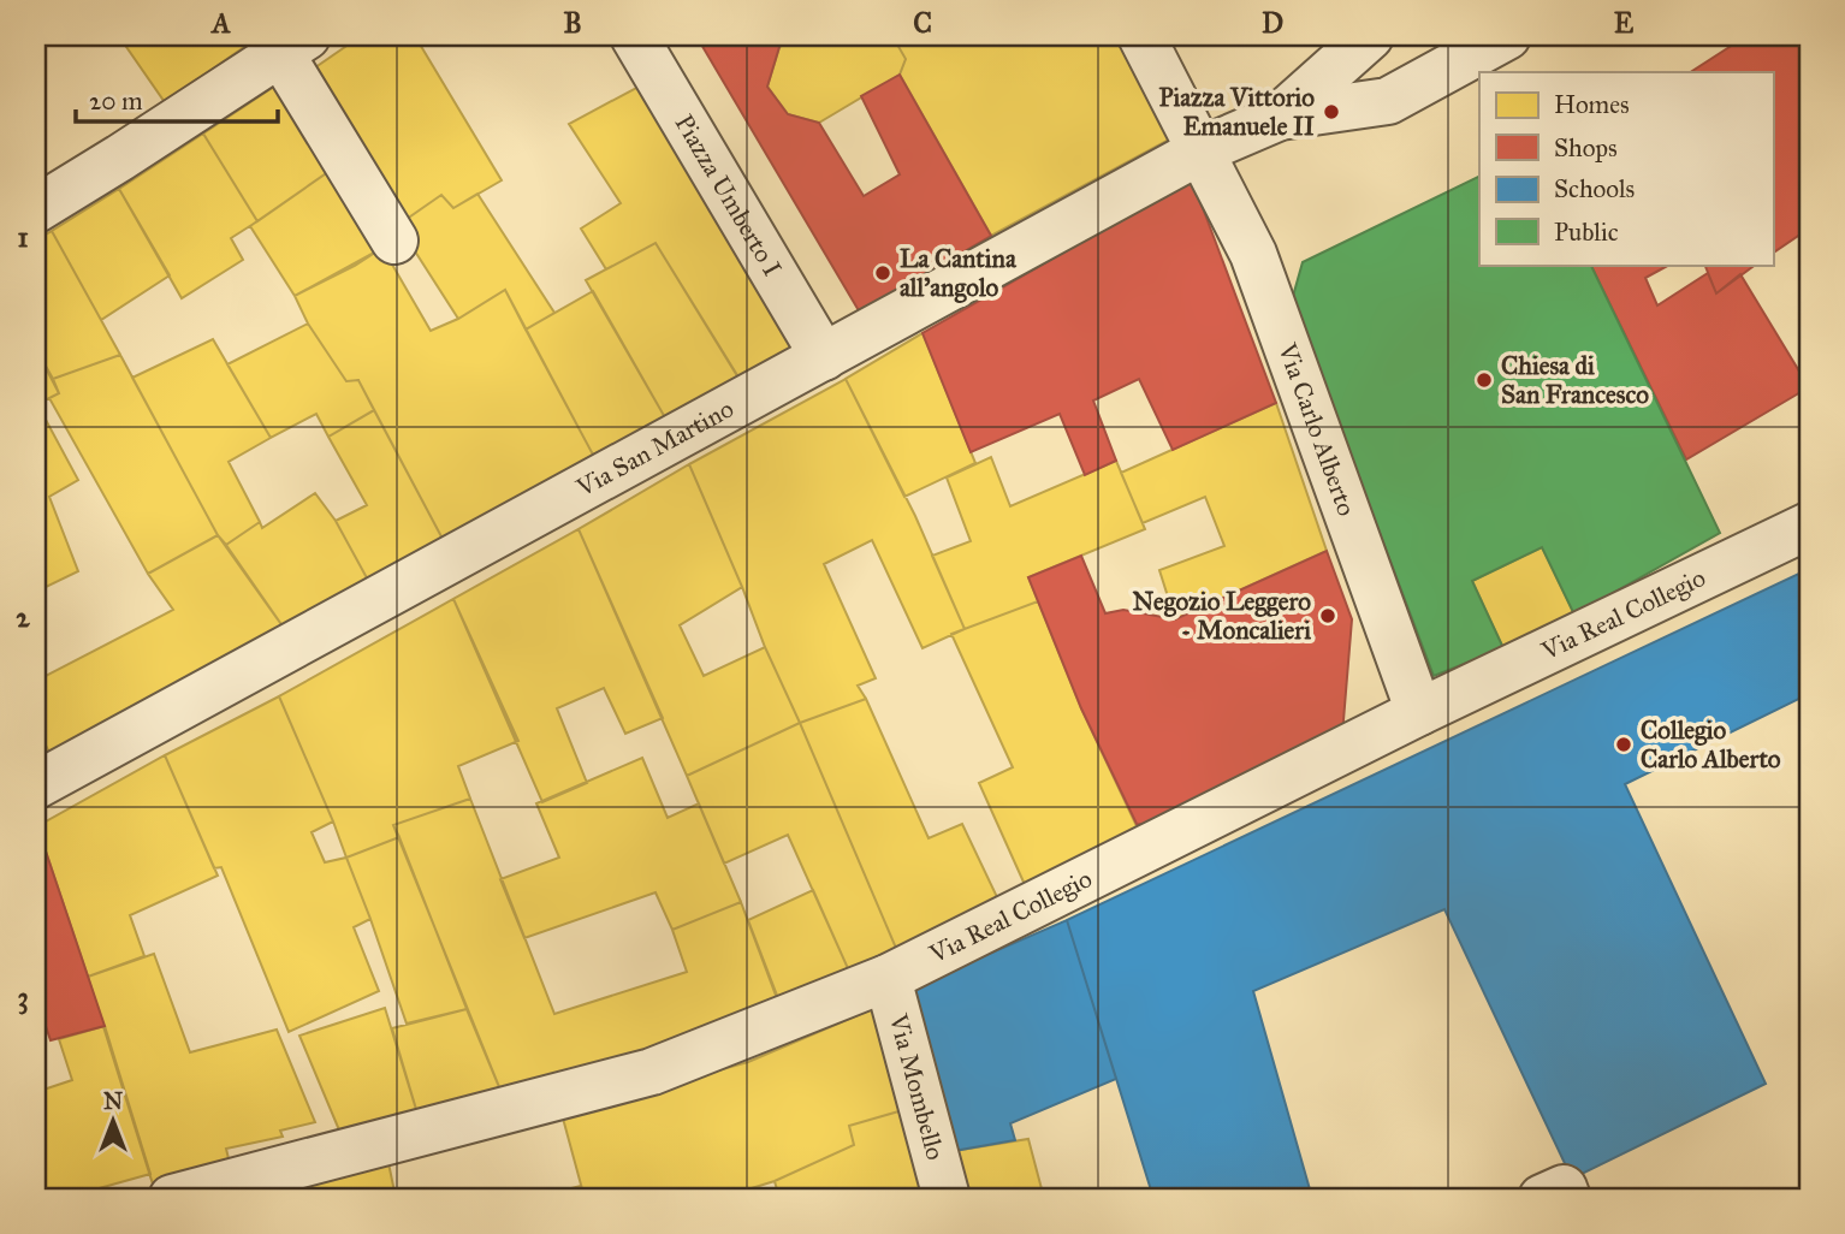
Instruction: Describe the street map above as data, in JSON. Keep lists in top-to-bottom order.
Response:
{
  "streets": {
    "street": [
      "Piazza Umberto I",
      "Via Carlo Alberto",
      "Via San Martino",
      "Via Real Collegio",
      "Via Mombello"
    ]
  },
  "crossings": [
    ["Piazza Umberto I", "Via San Martino"],
    ["Via Carlo Alberto", "Via San Martino"],
    ["Via Carlo Alberto", "Via Real Collegio"],
    ["Via Real Collegio", "Via Mombello"]
  ],
  "places": [
    "Piazza Vittorio Emanuele II",
    "La Cantina all’angolo",
    "Chiesa di San Francesco",
    "Negozio Leggero - Moncalieri",
    "Collegio Carlo Alberto"
  ],
  "legend": [
    "Homes",
    "Shops",
    "Schools",
    "Public"
  ],
  "scale_bar": "20 m",
  "north": "top",
  "grid": {
    "columns": [
      "A",
      "B",
      "C",
      "D",
      "E"
    ],
    "rows": ["1", "2", "3"]
  }
}
